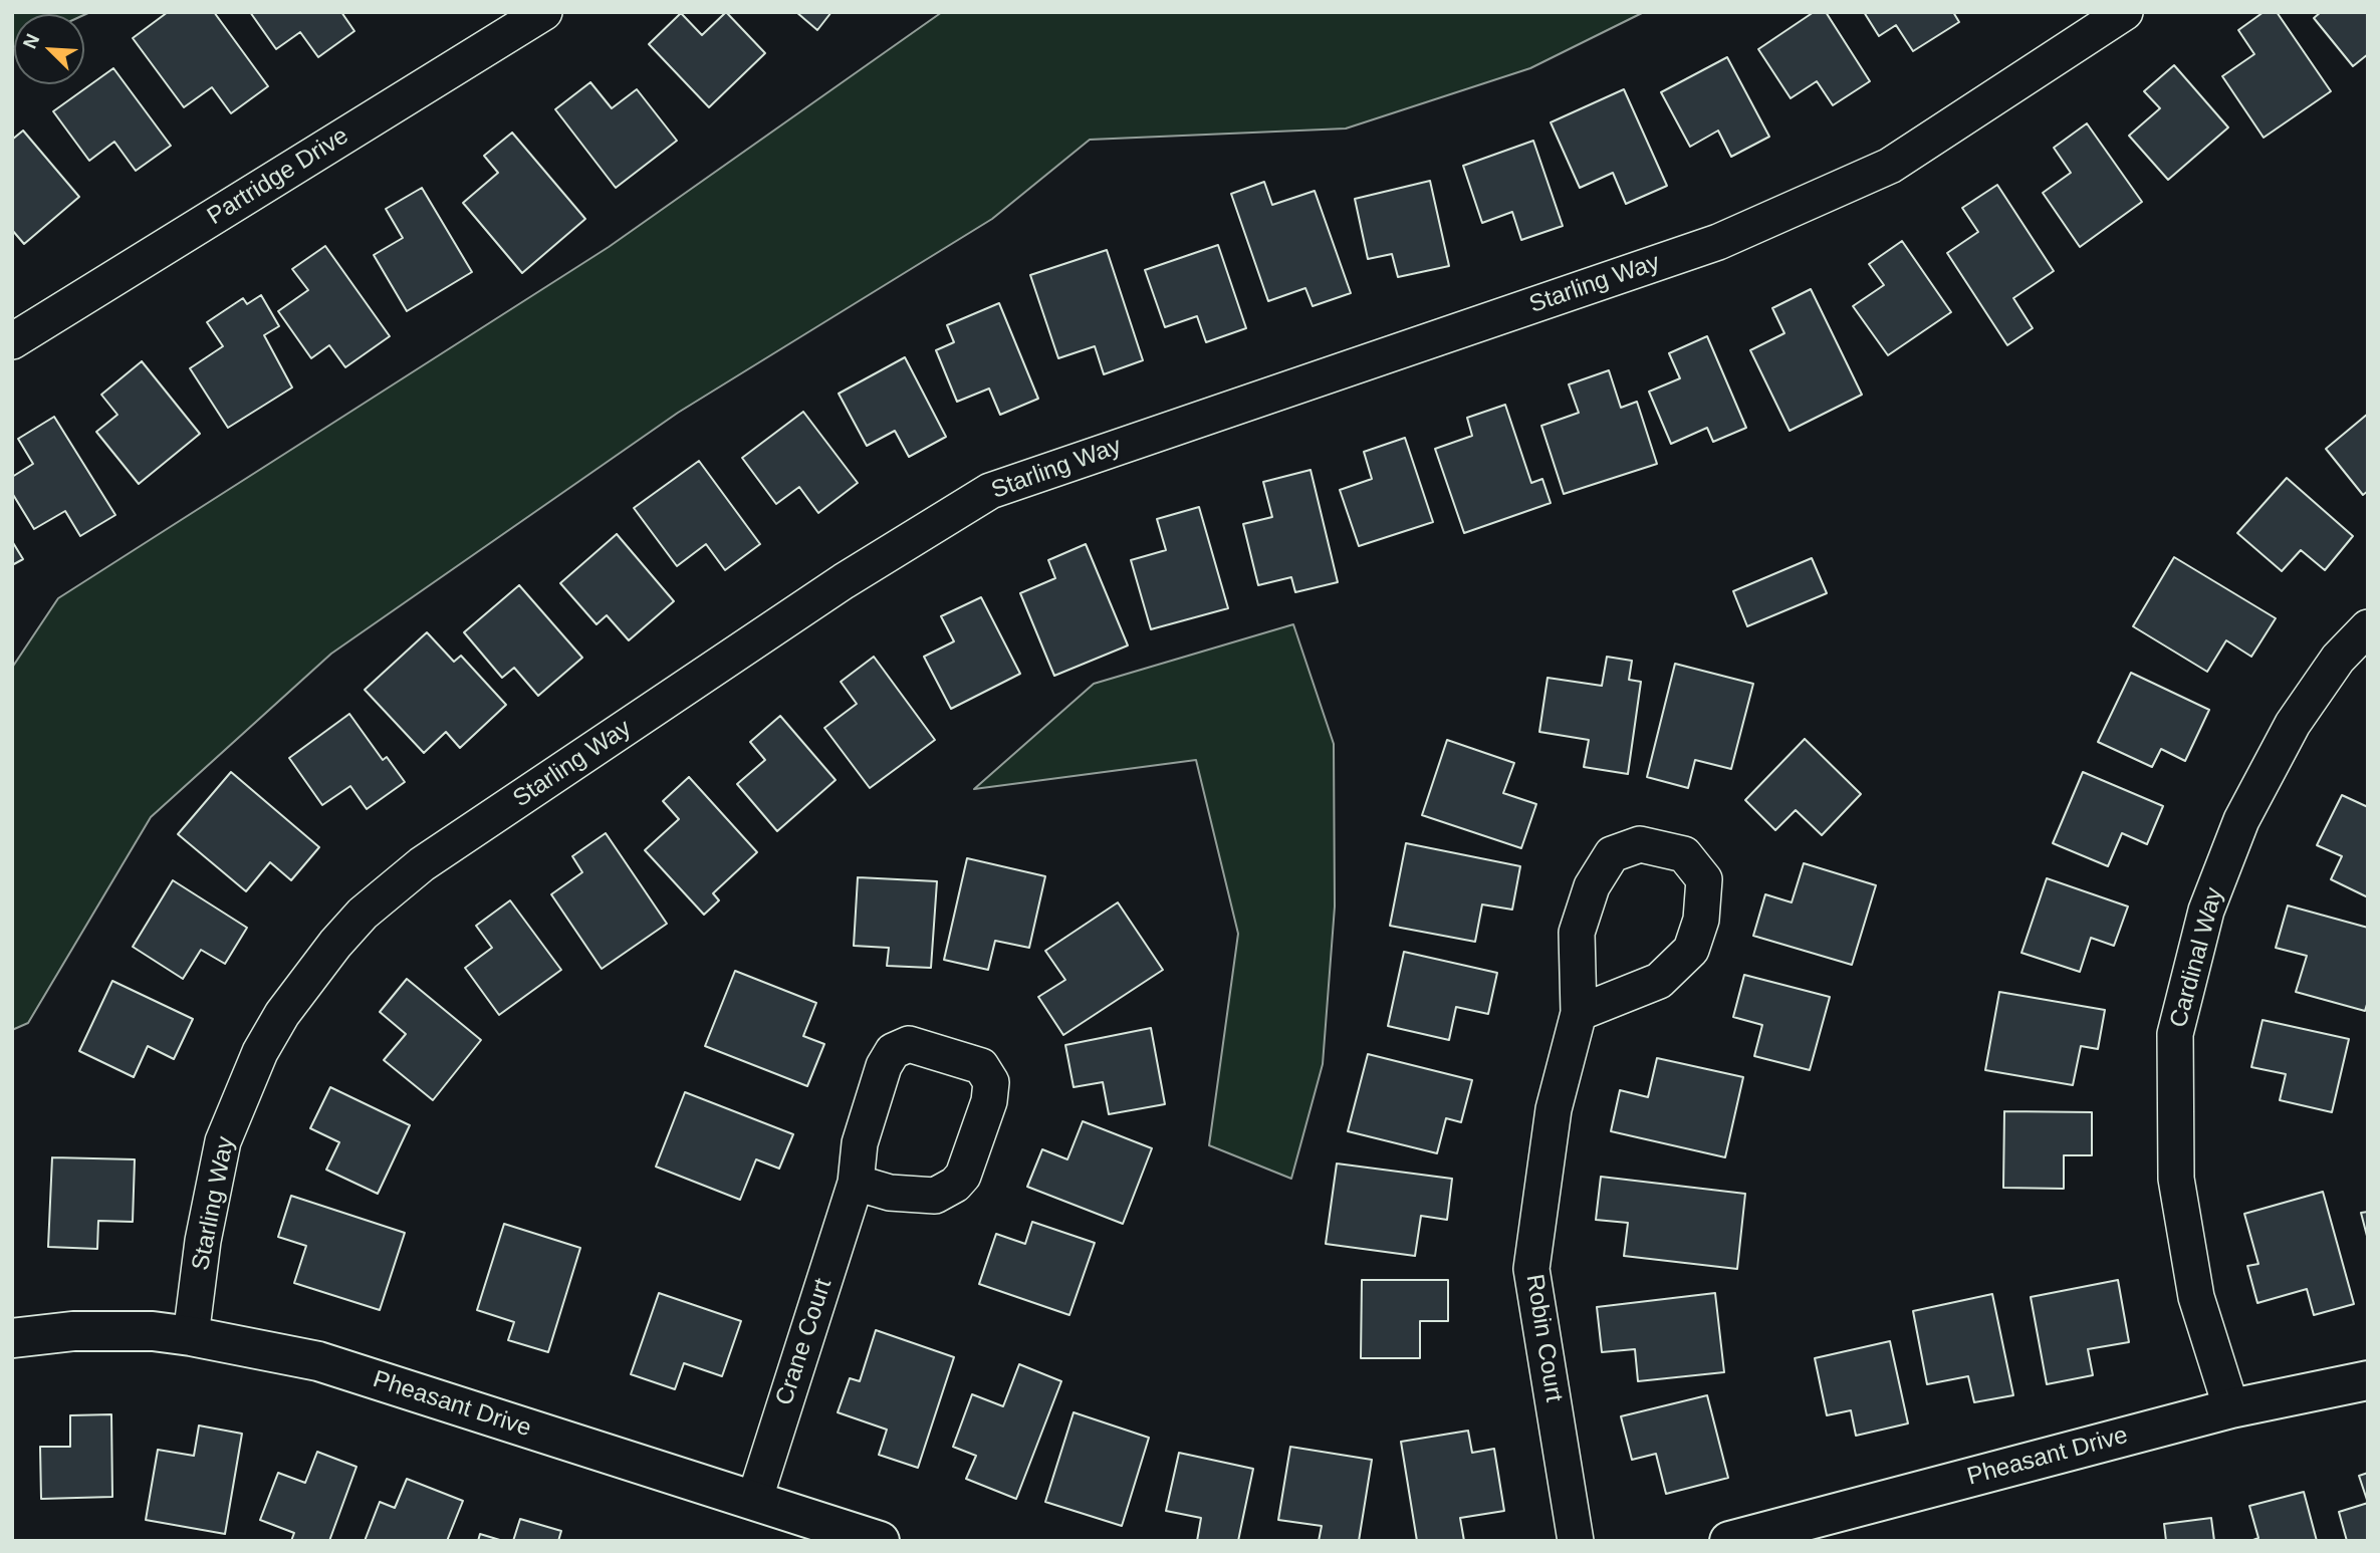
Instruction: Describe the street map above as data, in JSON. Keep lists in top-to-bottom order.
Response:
{
  "streets": {
    "street": [
      "Partridge Drive",
      "Starling Way",
      "Cardinal Way",
      "Robin Court",
      "Crane Court",
      "Pheasant Drive"
    ]
  },
  "crossings": [
    ["Starling Way", "Pheasant Drive"],
    ["Cardinal Way", "Pheasant Drive"],
    ["Crane Court", "Pheasant Drive"]
  ],
  "north": "top left"
}
